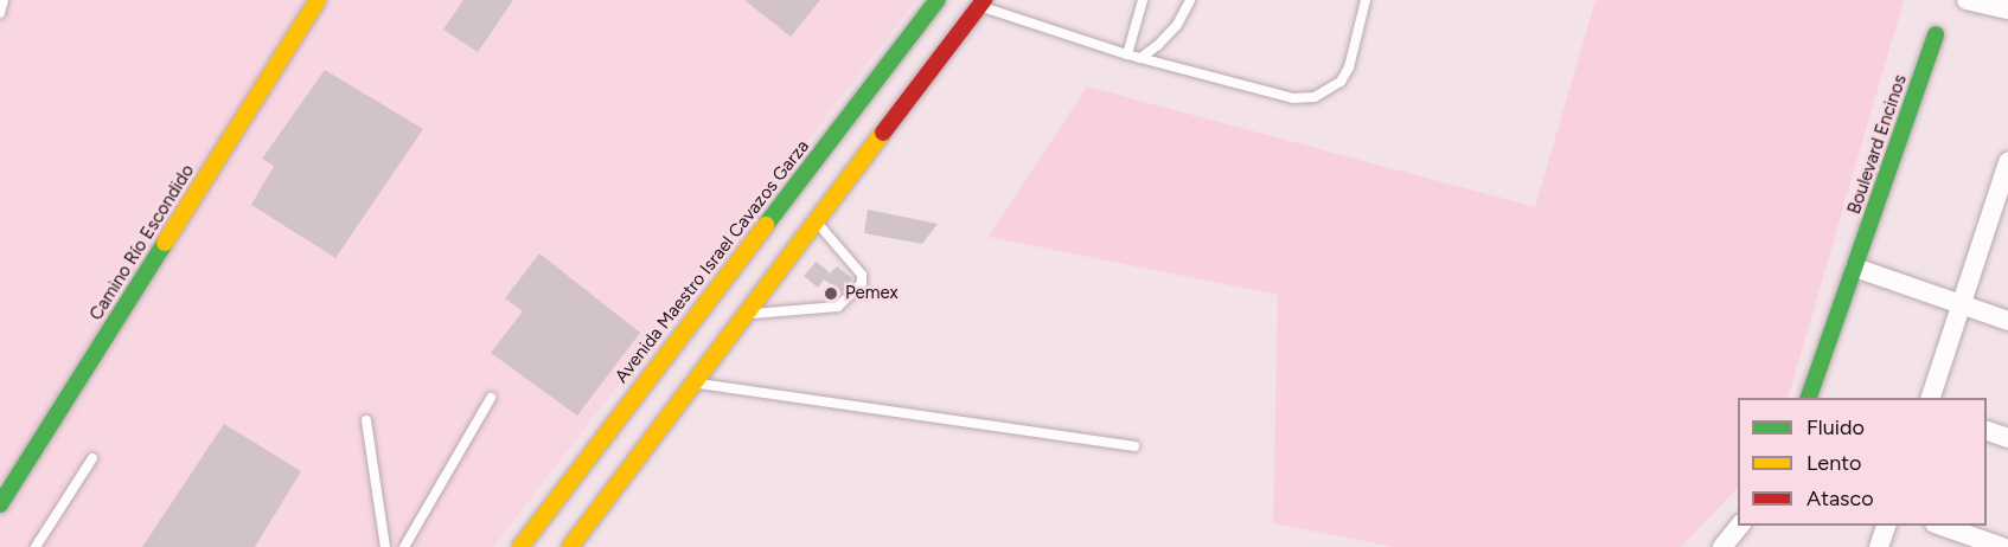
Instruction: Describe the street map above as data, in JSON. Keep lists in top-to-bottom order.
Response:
{
  "streets": {
    "main road": ["Boulevard Encinos", "Camino Río Escondido", "Avenida Maestro Israel Cavazos Garza"]
  },
  "places": ["Pemex"],
  "legend": ["Fluido", "Lento", "Atasco"]
}
